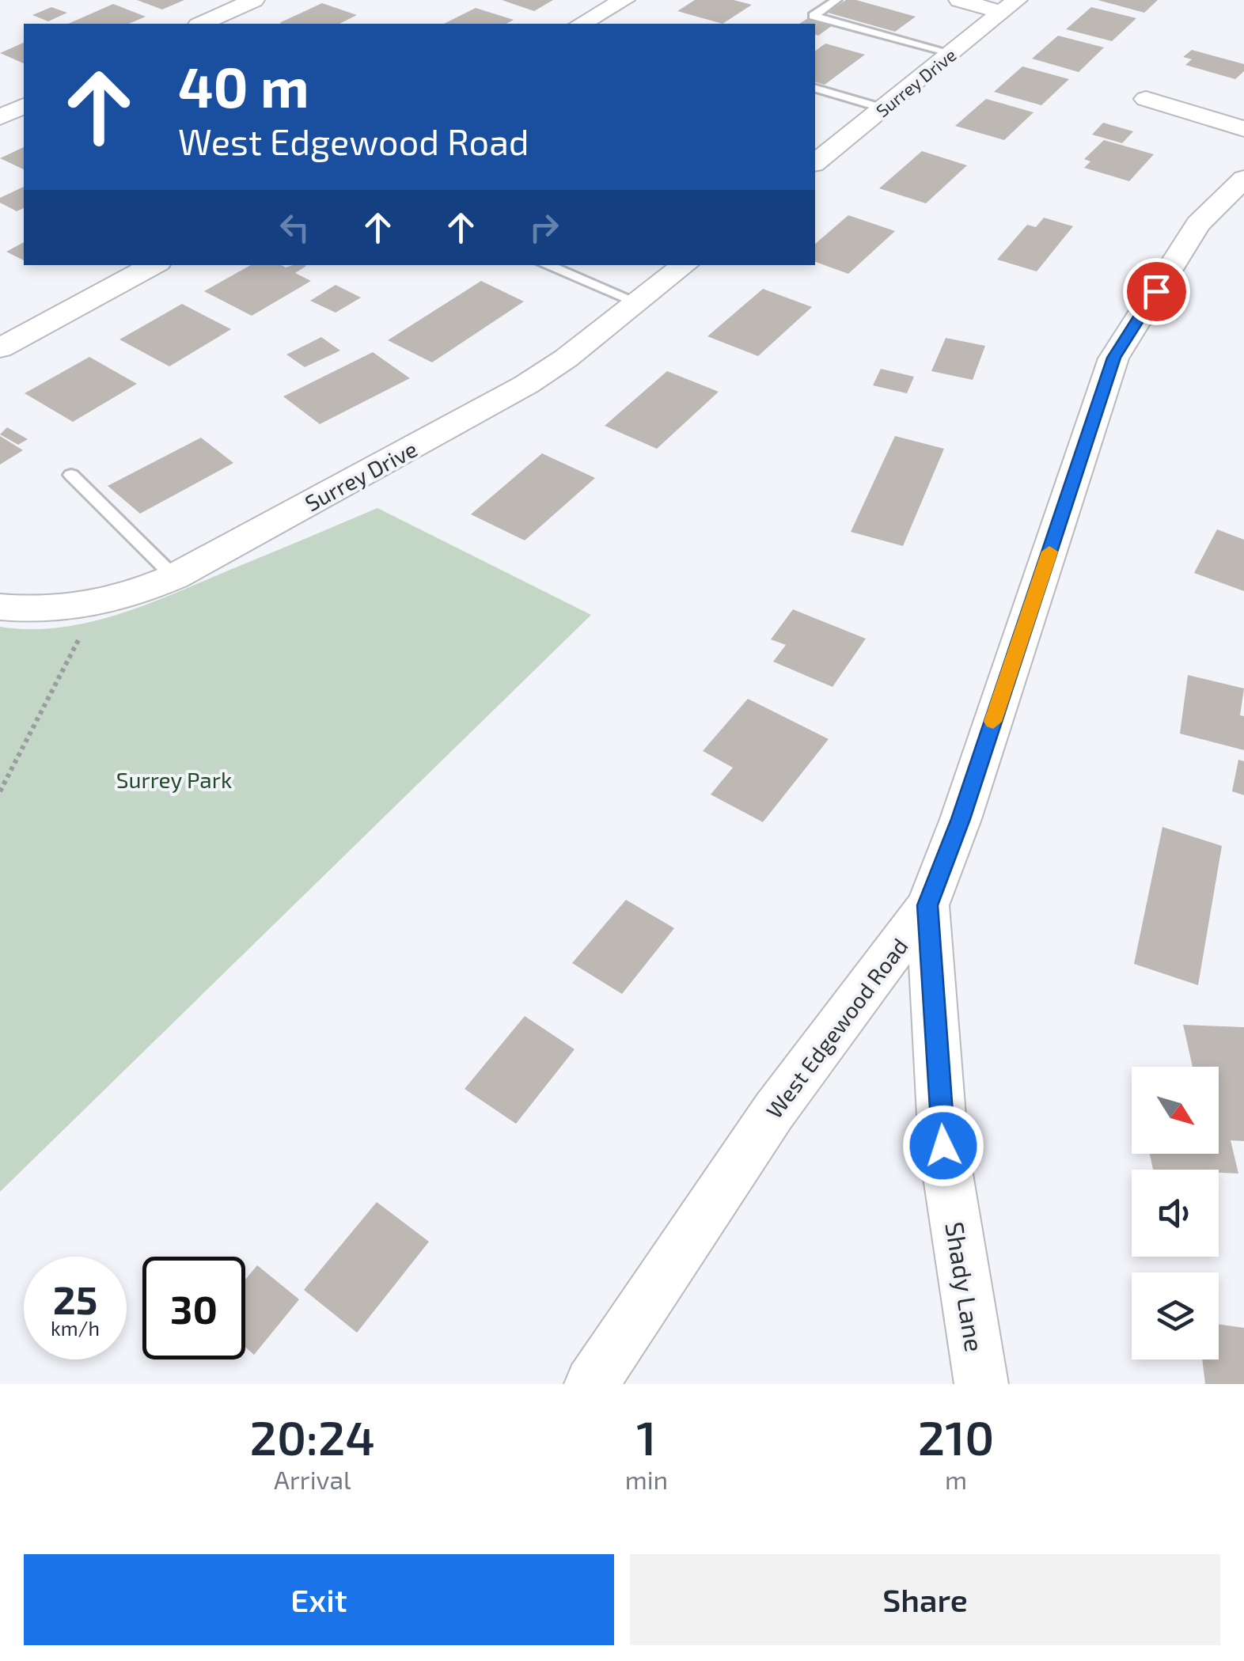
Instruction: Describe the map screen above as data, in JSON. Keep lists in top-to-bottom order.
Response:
{
  "streets": {
    "street": ["Surrey Drive", "West Edgewood Road", "Shady Lane"]
  },
  "crossings": [
    ["West Edgewood Road", "Shady Lane"]
  ],
  "parks": ["Surrey Park"],
  "north": "bottom right",
  "page": {
    "turn": ["40 m", "West Edgewood Road"],
    "speed": "25 km/h",
    "limit": "30",
    "eta": [
      "20:24",
      "Arrival",
      "1",
      "min",
      "210",
      "m"
    ],
    "buttons": ["Exit", "Share"]
  }
}
